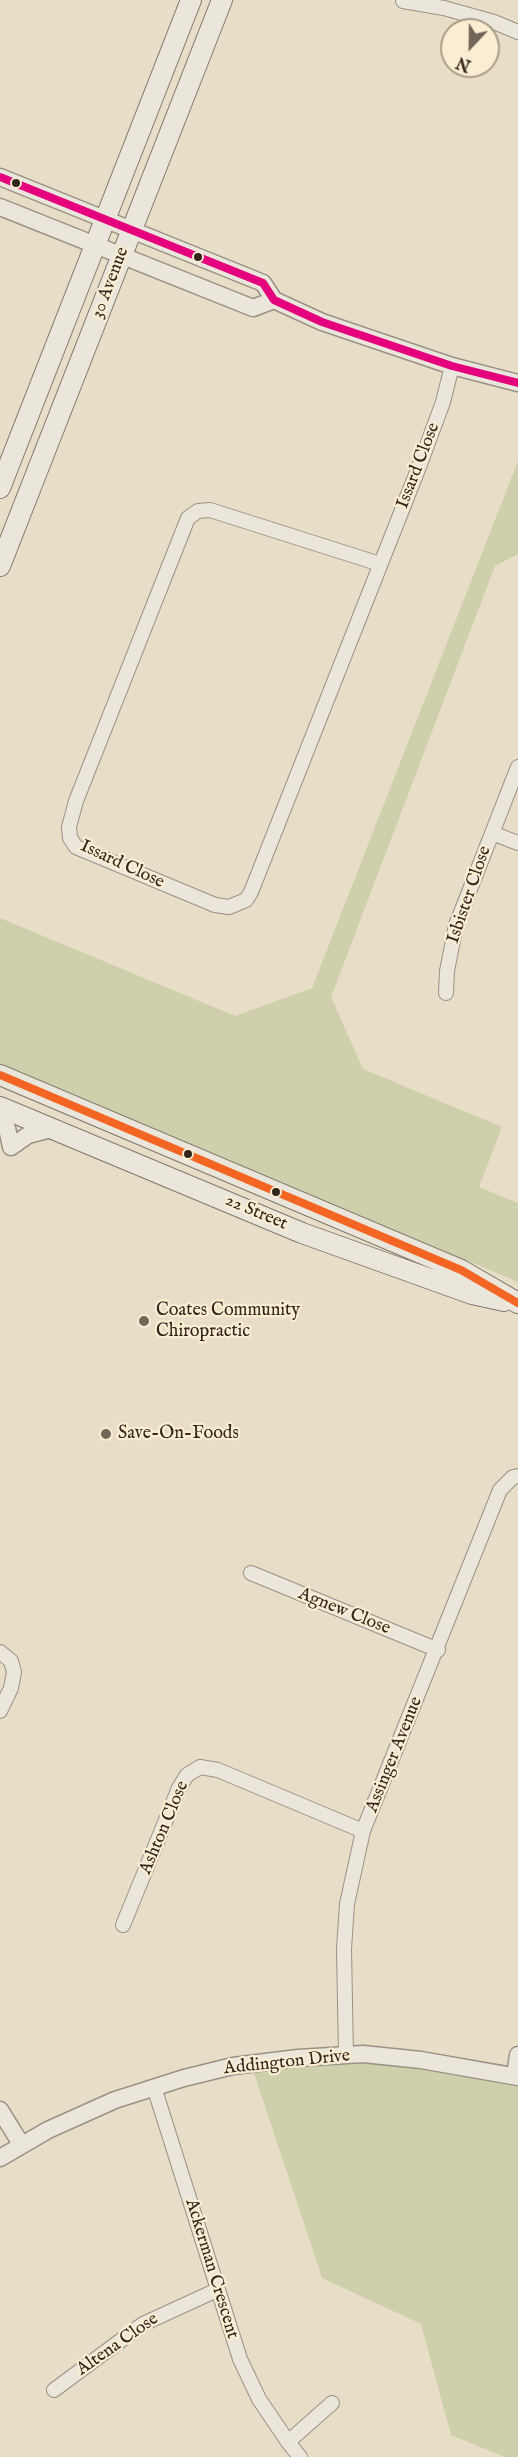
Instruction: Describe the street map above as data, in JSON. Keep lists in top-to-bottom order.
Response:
{
  "streets": {
    "main road": ["30 Avenue", "22 Street"],
    "street": [
      "Issard Close",
      "Isbister Close",
      "Agnew Close",
      "Assinger Avenue",
      "Ashton Close",
      "Addington Drive",
      "Ackerman Crescent",
      "Altena Close"
    ]
  },
  "crossings": [
    ["Agnew Close", "Assinger Avenue"],
    ["Assinger Avenue", "Ashton Close"],
    ["Assinger Avenue", "Addington Drive"],
    ["Addington Drive", "Ackerman Crescent"],
    ["Ackerman Crescent", "Altena Close"]
  ],
  "places": ["Coates Community Chiropractic", "Save-On-Foods"],
  "north": "bottom"
}
